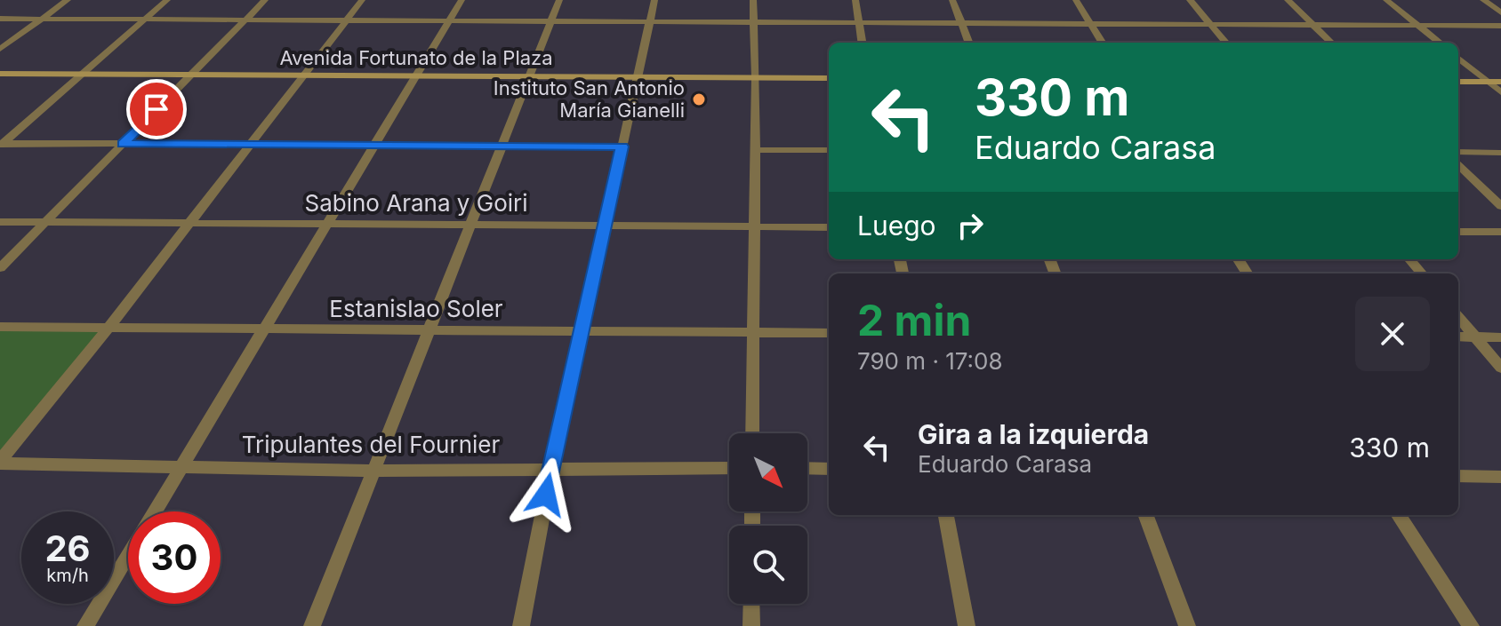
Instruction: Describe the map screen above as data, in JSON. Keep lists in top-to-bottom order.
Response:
{
  "streets": {
    "main road": ["Avenida Fortunato de la Plaza"],
    "street": ["Sabino Arana y Goiri", "Estanislao Soler", "Tripulantes del Fournier"]
  },
  "places": ["Instituto San Antonio María Gianelli"],
  "north": "bottom right",
  "page": {
    "turn": ["330 m", "Eduardo Carasa"],
    "then": "Luego",
    "heading": ["2 min", "790 m · 17:08"],
    "list": [
      {
        "name": "Gira a la izquierda",
        "note": "Eduardo Carasa",
        "value": "330 m"
      }
    ],
    "speed": "26 km/h",
    "limit": "30"
  }
}
